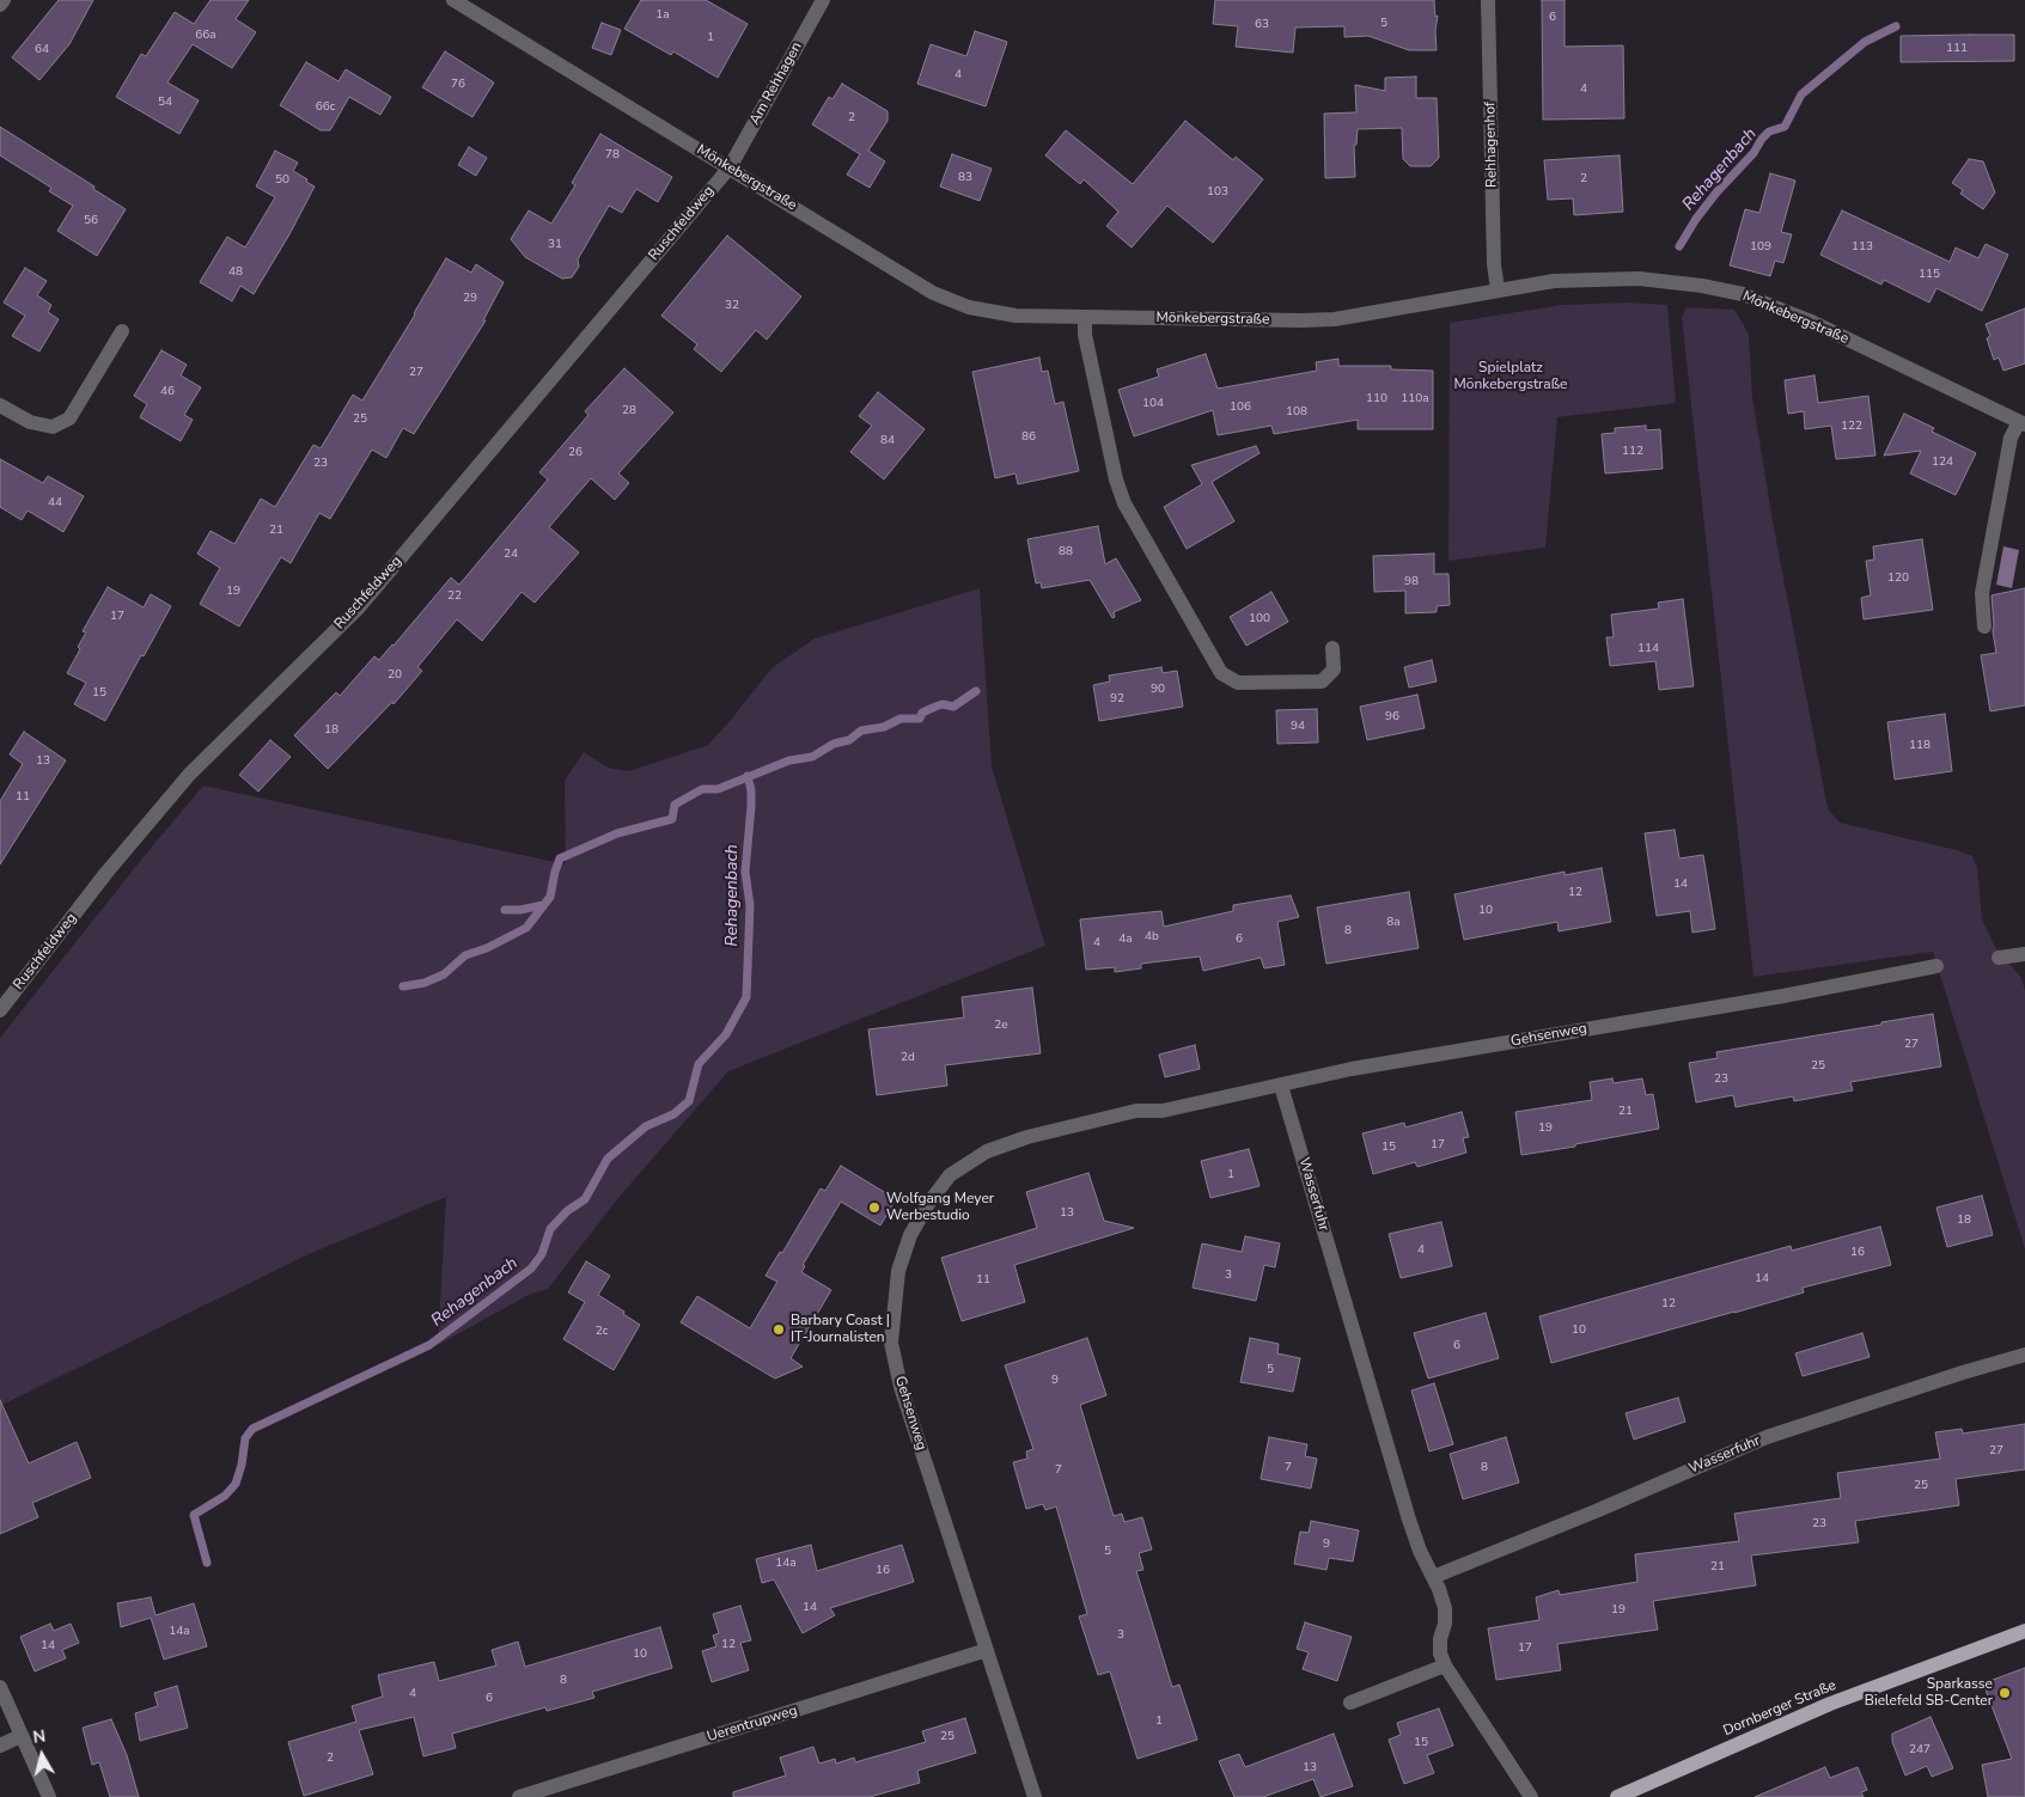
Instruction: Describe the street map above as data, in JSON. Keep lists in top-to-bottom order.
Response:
{
  "streets": {
    "main road": ["Dornberger Straße"],
    "street": [
      "Am Rehhagen",
      "Rehhagenhof",
      "Mönkebergstraße",
      "Ruschfeldweg",
      "Gehsenweg",
      "Wasserfuhr",
      "Uerentrupweg"
    ]
  },
  "crossings": [
    ["Am Rehhagen", "Mönkebergstraße"],
    ["Am Rehhagen", "Ruschfeldweg"],
    ["Rehhagenhof", "Mönkebergstraße"],
    ["Mönkebergstraße", "Ruschfeldweg"],
    ["Gehsenweg", "Wasserfuhr"],
    ["Gehsenweg", "Uerentrupweg"]
  ],
  "water": ["Rehagenbach"],
  "parks": ["Spielplatz Mönkebergstraße"],
  "places": ["Wolfgang Meyer Werbestudio", "Barbary Coast | IT-Journalisten", "Sparkasse Bielefeld SB-Center"],
  "house_numbers": [
    "1a",
    "6",
    "5",
    "63",
    "66a",
    "1",
    "111",
    "64",
    "4",
    "76",
    "4",
    "54",
    "66c",
    "2",
    "78",
    "83",
    "2",
    "50",
    "103",
    "56",
    "31",
    "109",
    "113",
    "48",
    "115",
    "29",
    "32",
    "27",
    "46",
    "110",
    "110a",
    "104",
    "106",
    "28",
    "108",
    "25",
    "122",
    "86",
    "84",
    "112",
    "26",
    "124",
    "23",
    "44",
    "21",
    "88",
    "24",
    "120",
    "98",
    "19",
    "22",
    "17",
    "100",
    "114",
    "20",
    "90",
    "15",
    "92",
    "96",
    "94",
    "18",
    "118",
    "13",
    "11",
    "14",
    "12",
    "10",
    "8a",
    "8",
    "4b",
    "4a",
    "6",
    "4",
    "2e",
    "27",
    "2d",
    "25",
    "23",
    "21",
    "19",
    "17",
    "15",
    "1",
    "13",
    "18",
    "4",
    "16",
    "3",
    "14",
    "11",
    "12",
    "10",
    "2c",
    "6",
    "5",
    "9",
    "27",
    "7",
    "8",
    "7",
    "25",
    "23",
    "9",
    "5",
    "14a",
    "21",
    "16",
    "14",
    "19",
    "14a",
    "3",
    "12",
    "14",
    "17",
    "10",
    "8",
    "4",
    "6",
    "1",
    "25",
    "15",
    "247",
    "2",
    "13"
  ],
  "north": "top"
}
